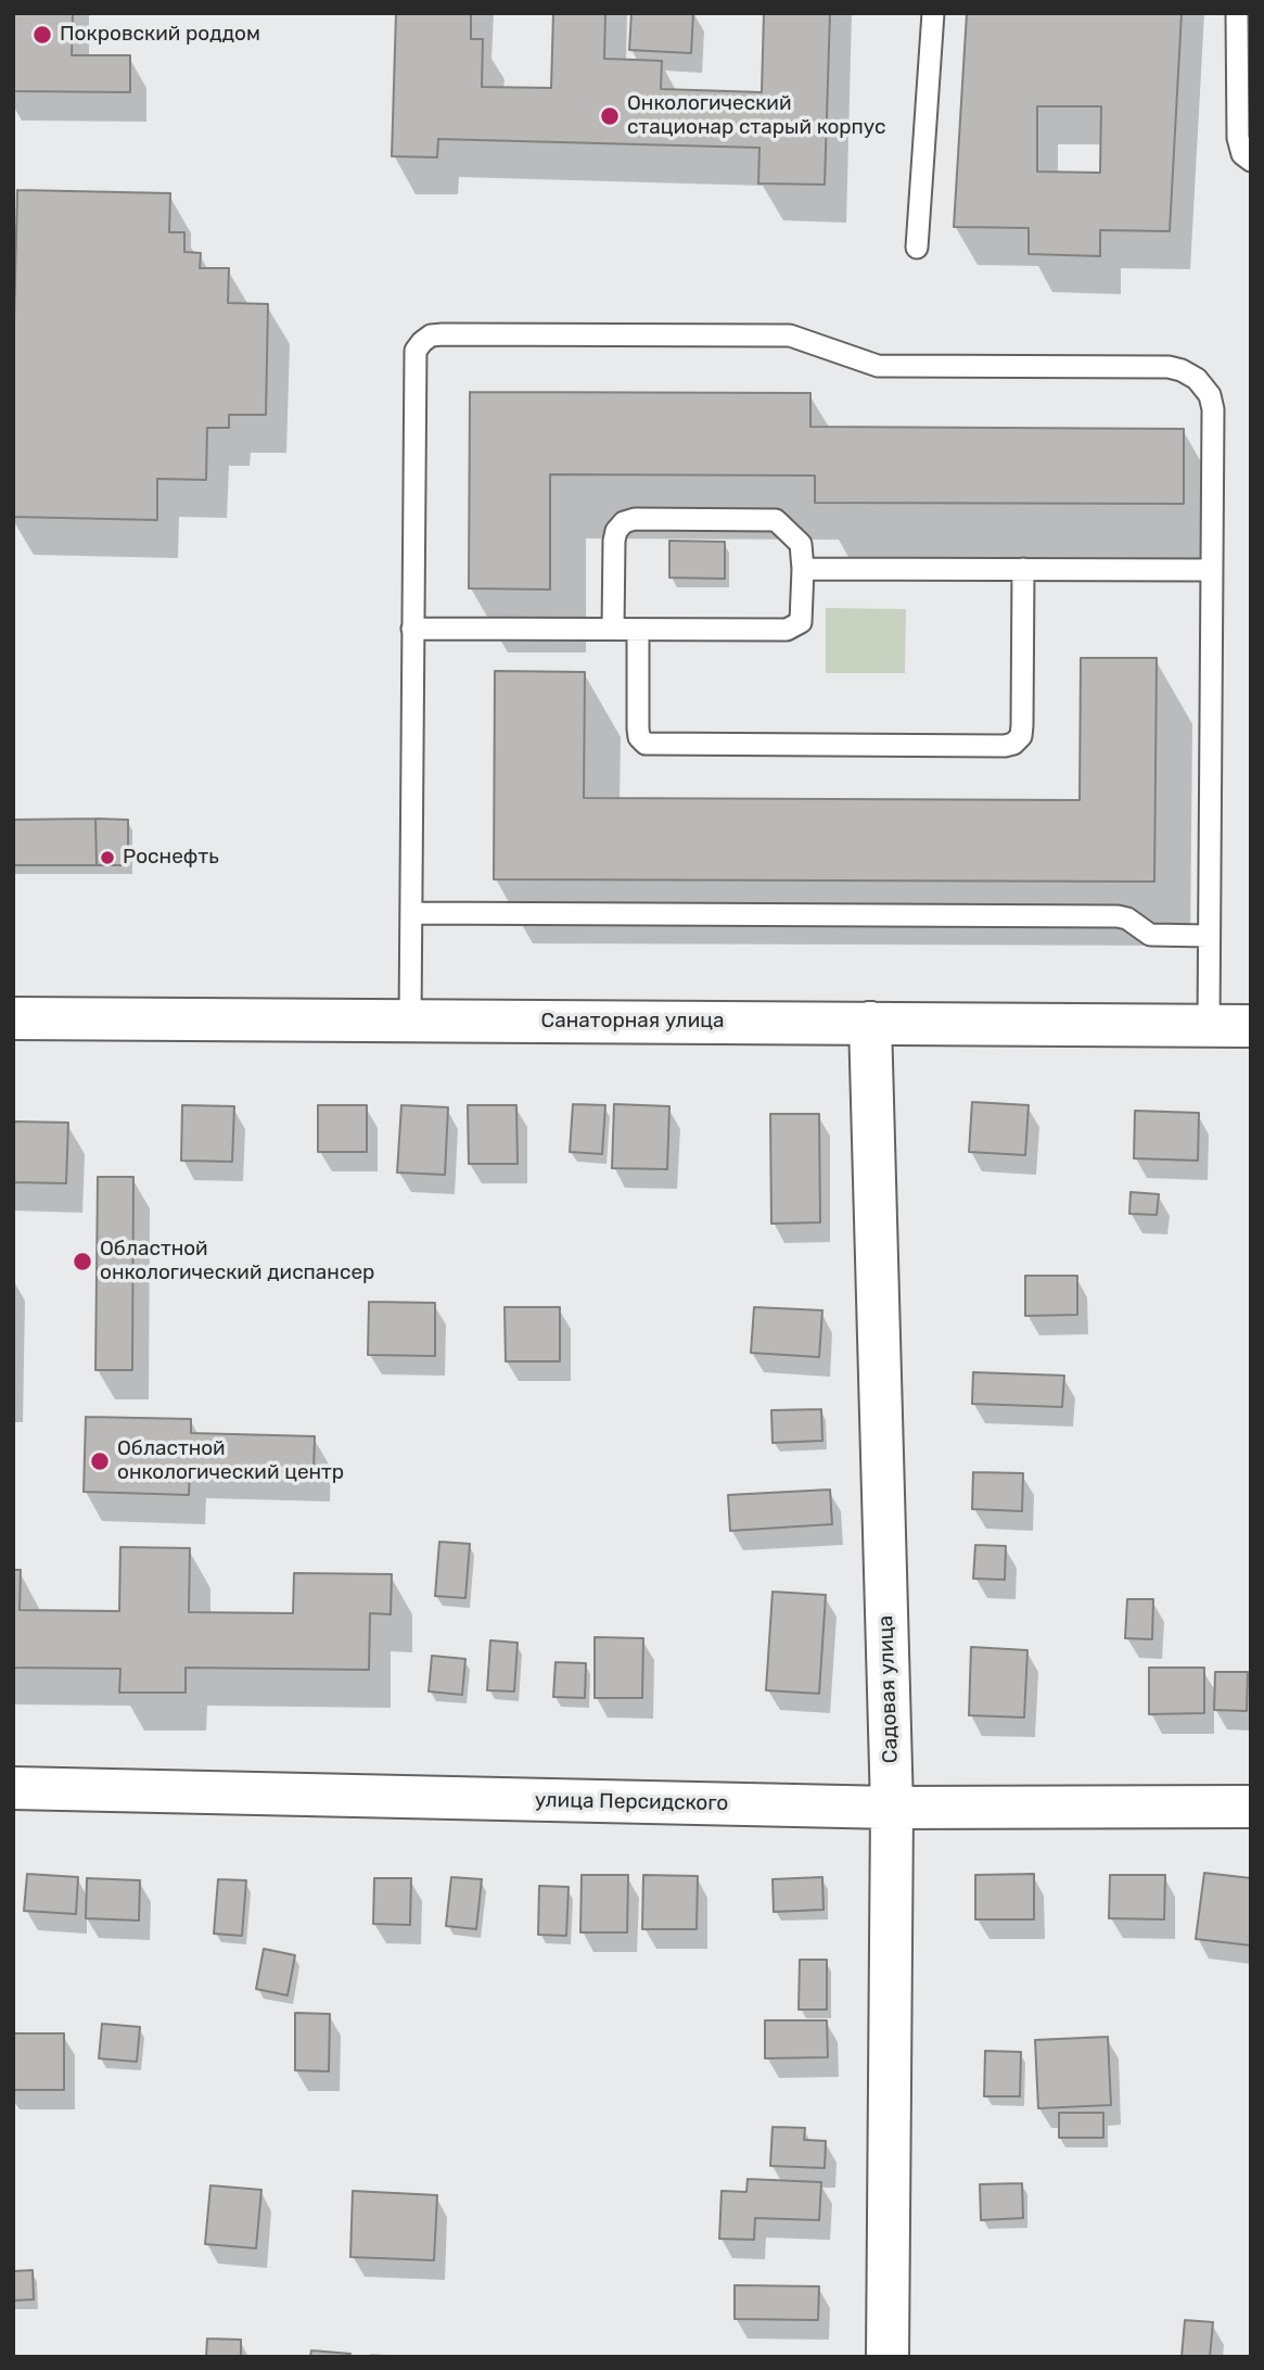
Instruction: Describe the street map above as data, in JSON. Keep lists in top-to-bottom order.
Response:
{
  "streets": {
    "street": ["Санаторная улица", "Садовая улица", "улица Персидского"]
  },
  "crossings": [
    ["Санаторная улица", "Садовая улица"],
    ["Садовая улица", "улица Персидского"]
  ],
  "places": [
    "Покровский роддом",
    "Онкологический стационар старый корпус",
    "Роснефть",
    "Областной онкологический диспансер",
    "Областной онкологический центр"
  ]
}
